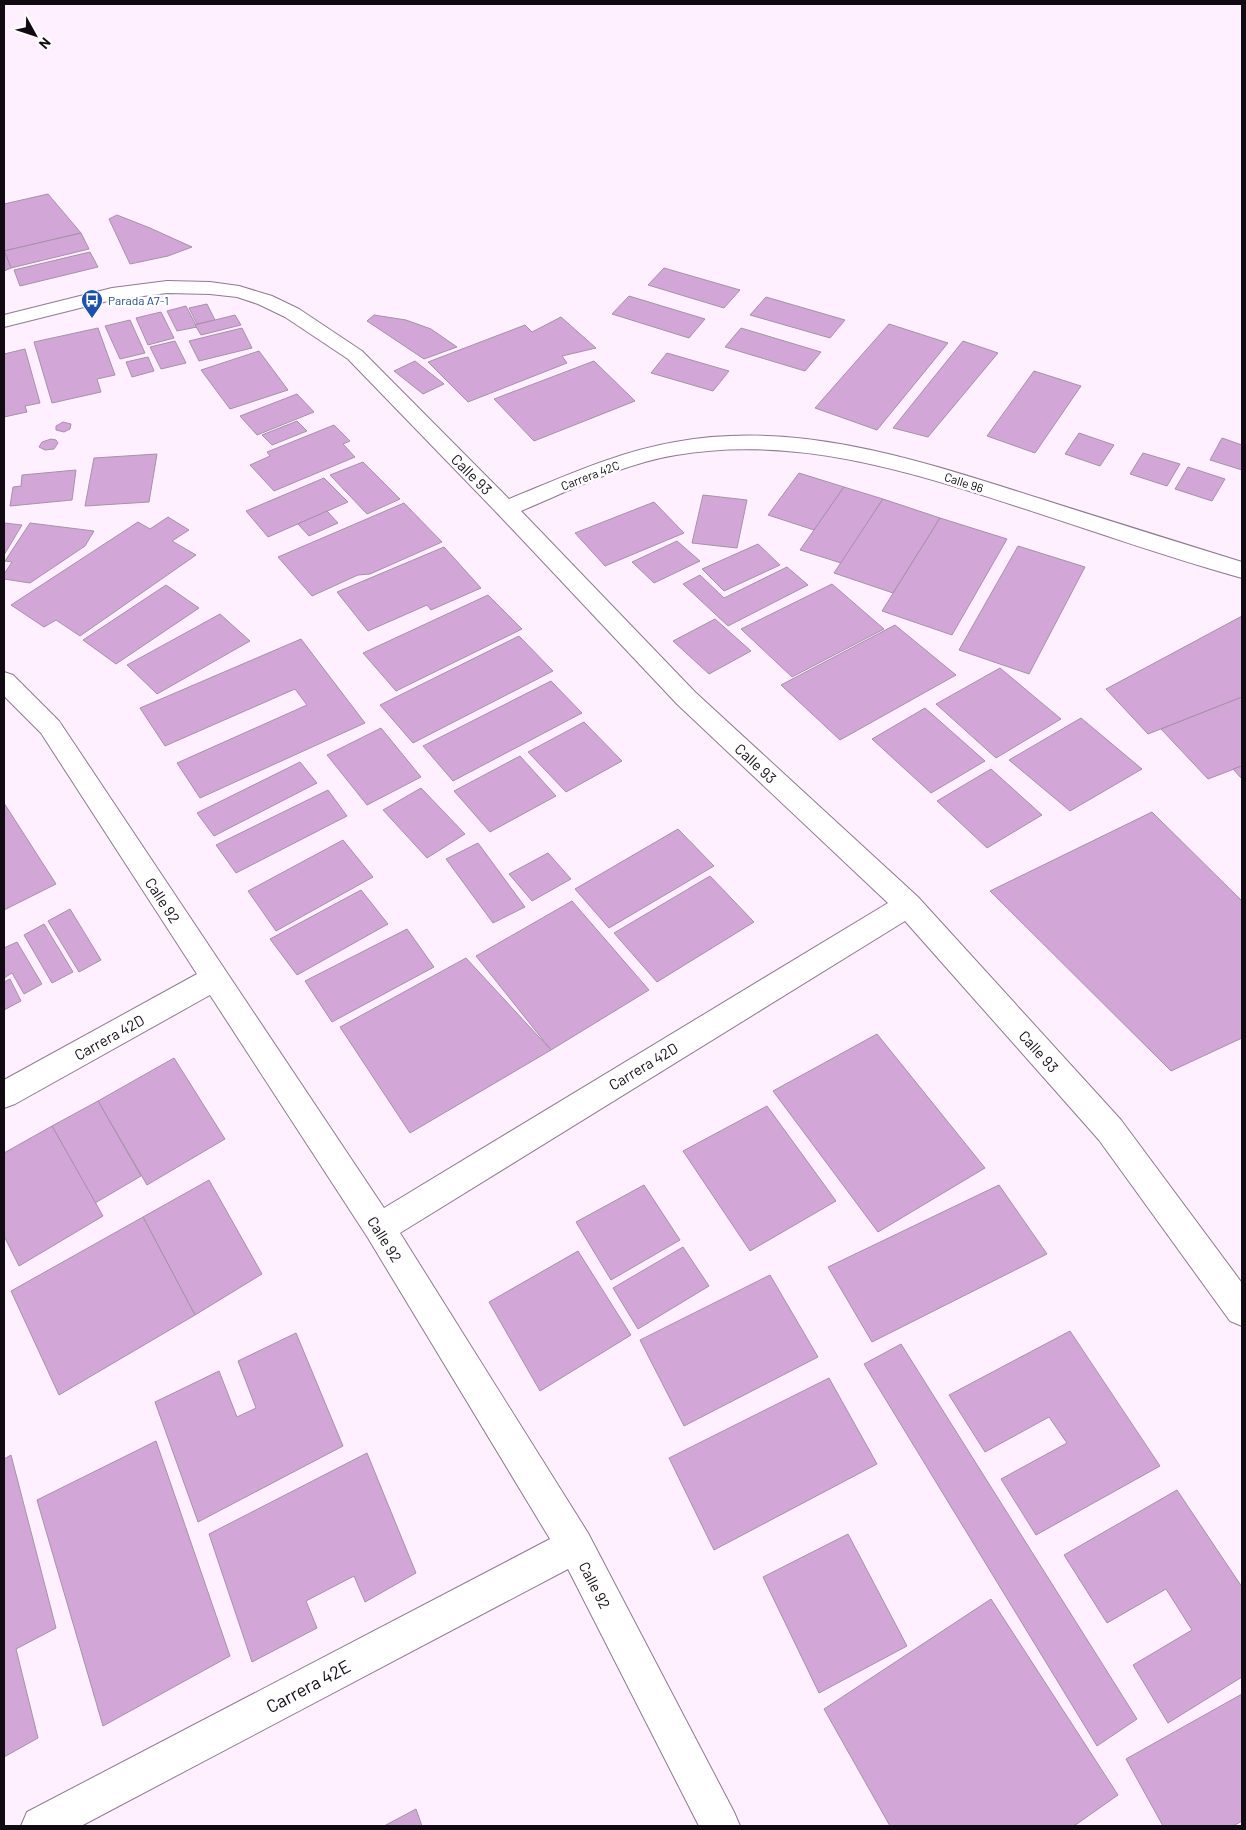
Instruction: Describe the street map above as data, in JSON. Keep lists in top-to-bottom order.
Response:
{
  "streets": {
    "street": [
      "Calle 93",
      "Carrera 42C",
      "Calle 96",
      "Calle 92",
      "Carrera 42D",
      "Carrera 42E"
    ]
  },
  "crossings": [
    ["Calle 93", "Carrera 42C"],
    ["Calle 93", "Carrera 42D"],
    ["Carrera 42C", "Calle 96"],
    ["Calle 92", "Carrera 42D"],
    ["Calle 92", "Carrera 42E"]
  ],
  "places": {
    "bus stop": ["Parada A7-1"]
  },
  "north": "bottom right"
}
